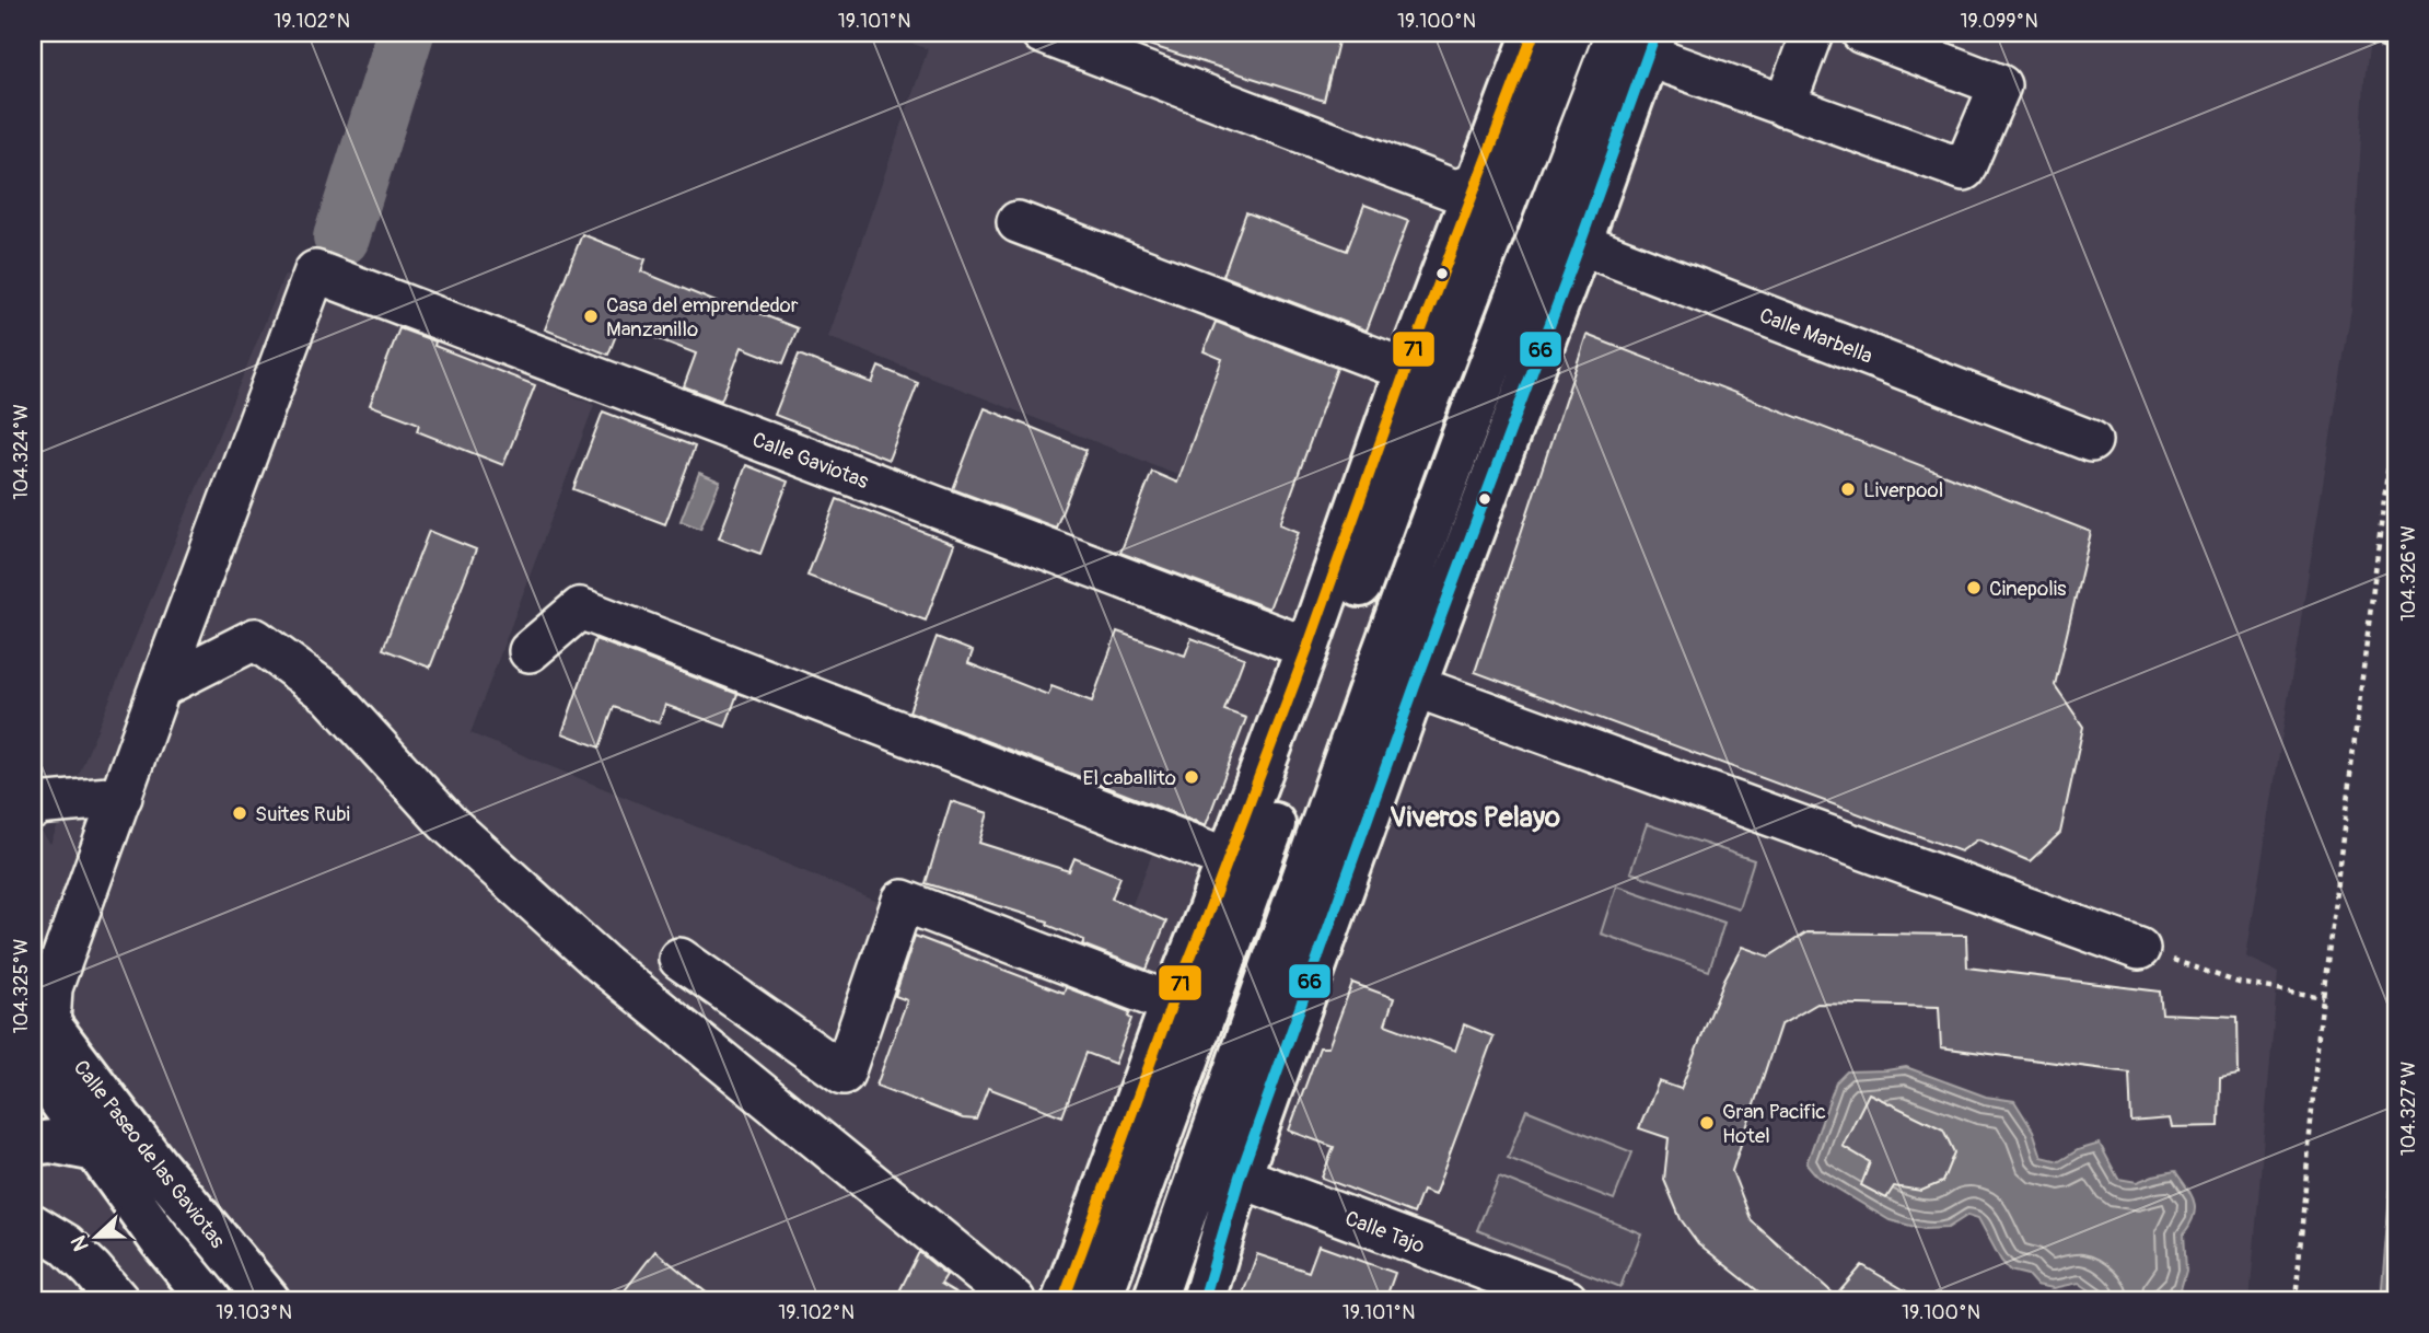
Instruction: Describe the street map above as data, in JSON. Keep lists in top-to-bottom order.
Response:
{
  "streets": {
    "main road": ["Calle Paseo de las Gaviotas"],
    "street": ["Calle Marbella", "Calle Gaviotas", "Calle Tajo"]
  },
  "districts": ["Viveros Pelayo"],
  "places": [
    "Casa del emprendedor Manzanillo",
    "Liverpool",
    "Cinepolis",
    "El caballito",
    "Suites Rubi",
    "Gran Pacific Hotel"
  ],
  "lines": ["transit line 71", "transit line 66"],
  "north": "left",
  "coordinates": [
    "19.102°N",
    "19.101°N",
    "19.100°N",
    "19.099°N",
    "104.324°W",
    "104.326°W",
    "104.325°W",
    "104.327°W",
    "19.103°N"
  ]
}
